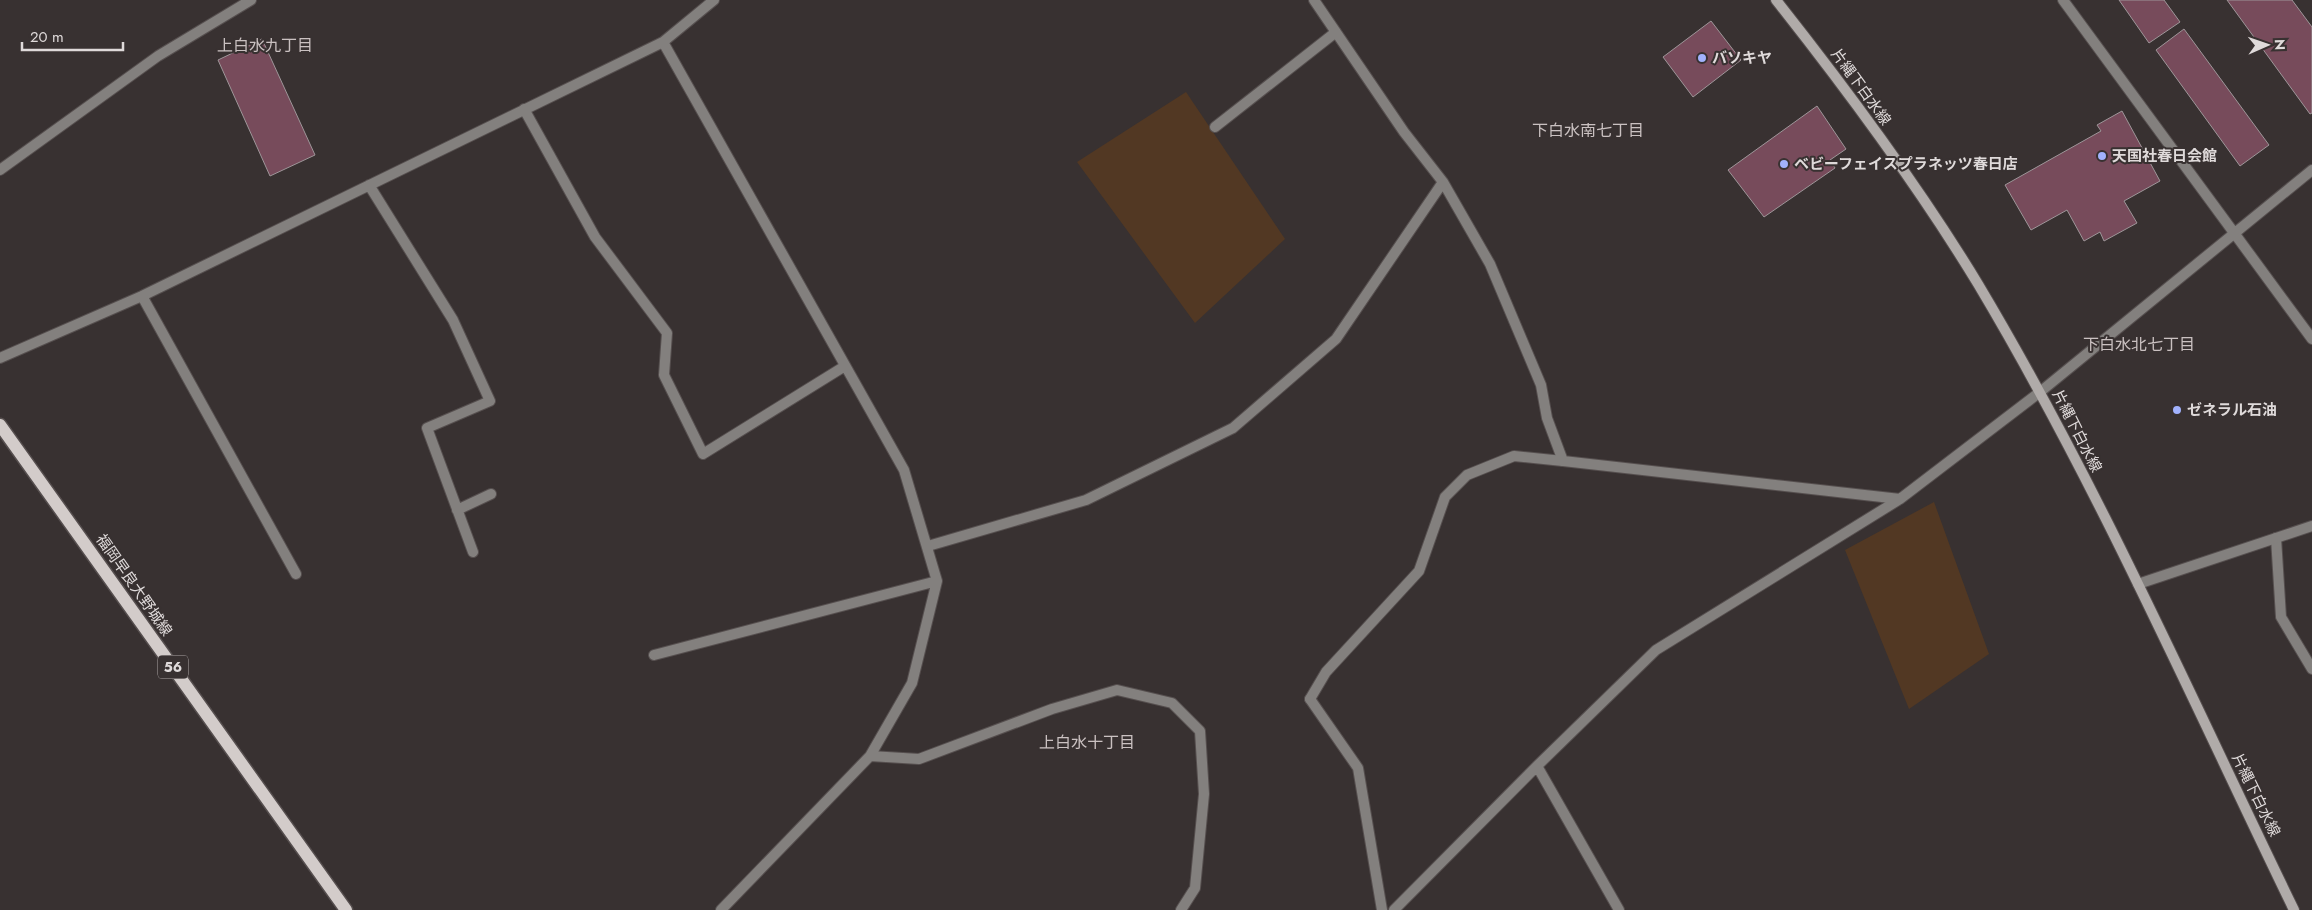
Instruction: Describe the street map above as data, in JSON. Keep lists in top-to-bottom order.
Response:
{
  "streets": {
    "main road": ["片縄下白水線", "福岡早良大野城線", "56"]
  },
  "districts": [
    "上白水九丁目",
    "下白水南七丁目",
    "下白水北七丁目",
    "上白水十丁目"
  ],
  "places": [
    "バソキヤ",
    "天国社春日会館",
    "ベビーフェイスプラネッツ春日店",
    "ゼネラル石油"
  ],
  "scale_bar": "20 m",
  "north": "right"
}
